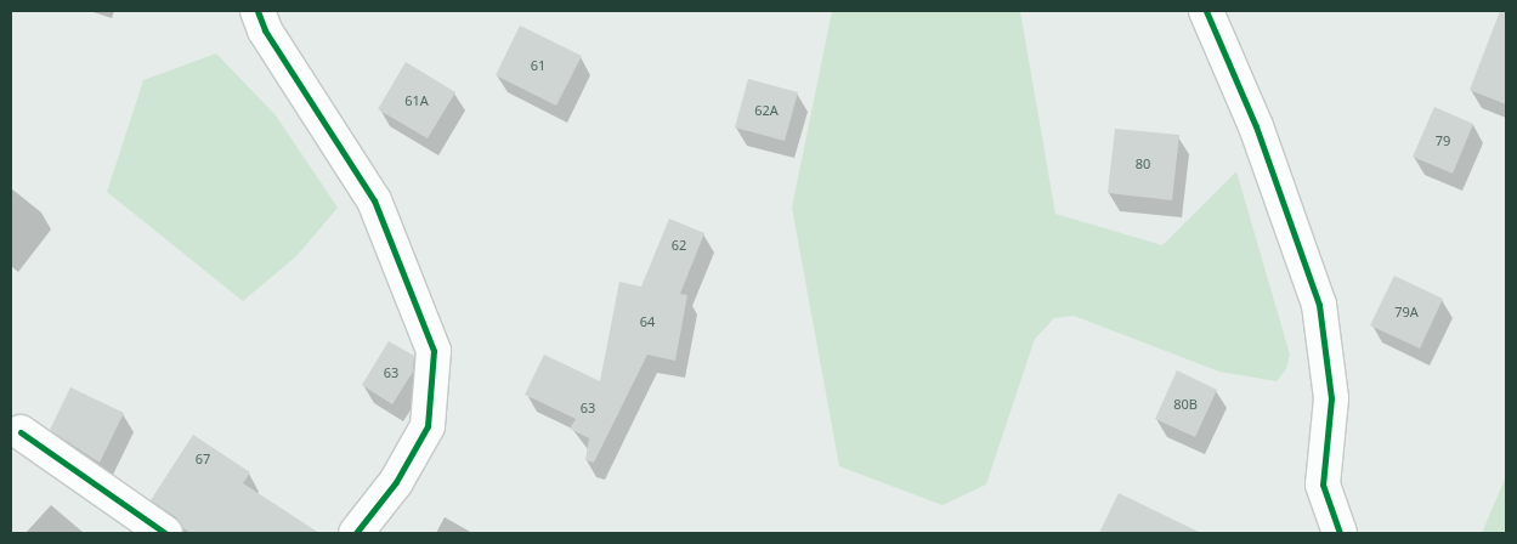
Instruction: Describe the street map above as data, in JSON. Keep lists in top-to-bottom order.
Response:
{
  "house_numbers": [
    "61",
    "61А",
    "62А",
    "79",
    "80",
    "62",
    "79А",
    "64",
    "63",
    "80В",
    "63",
    "67"
  ]
}
